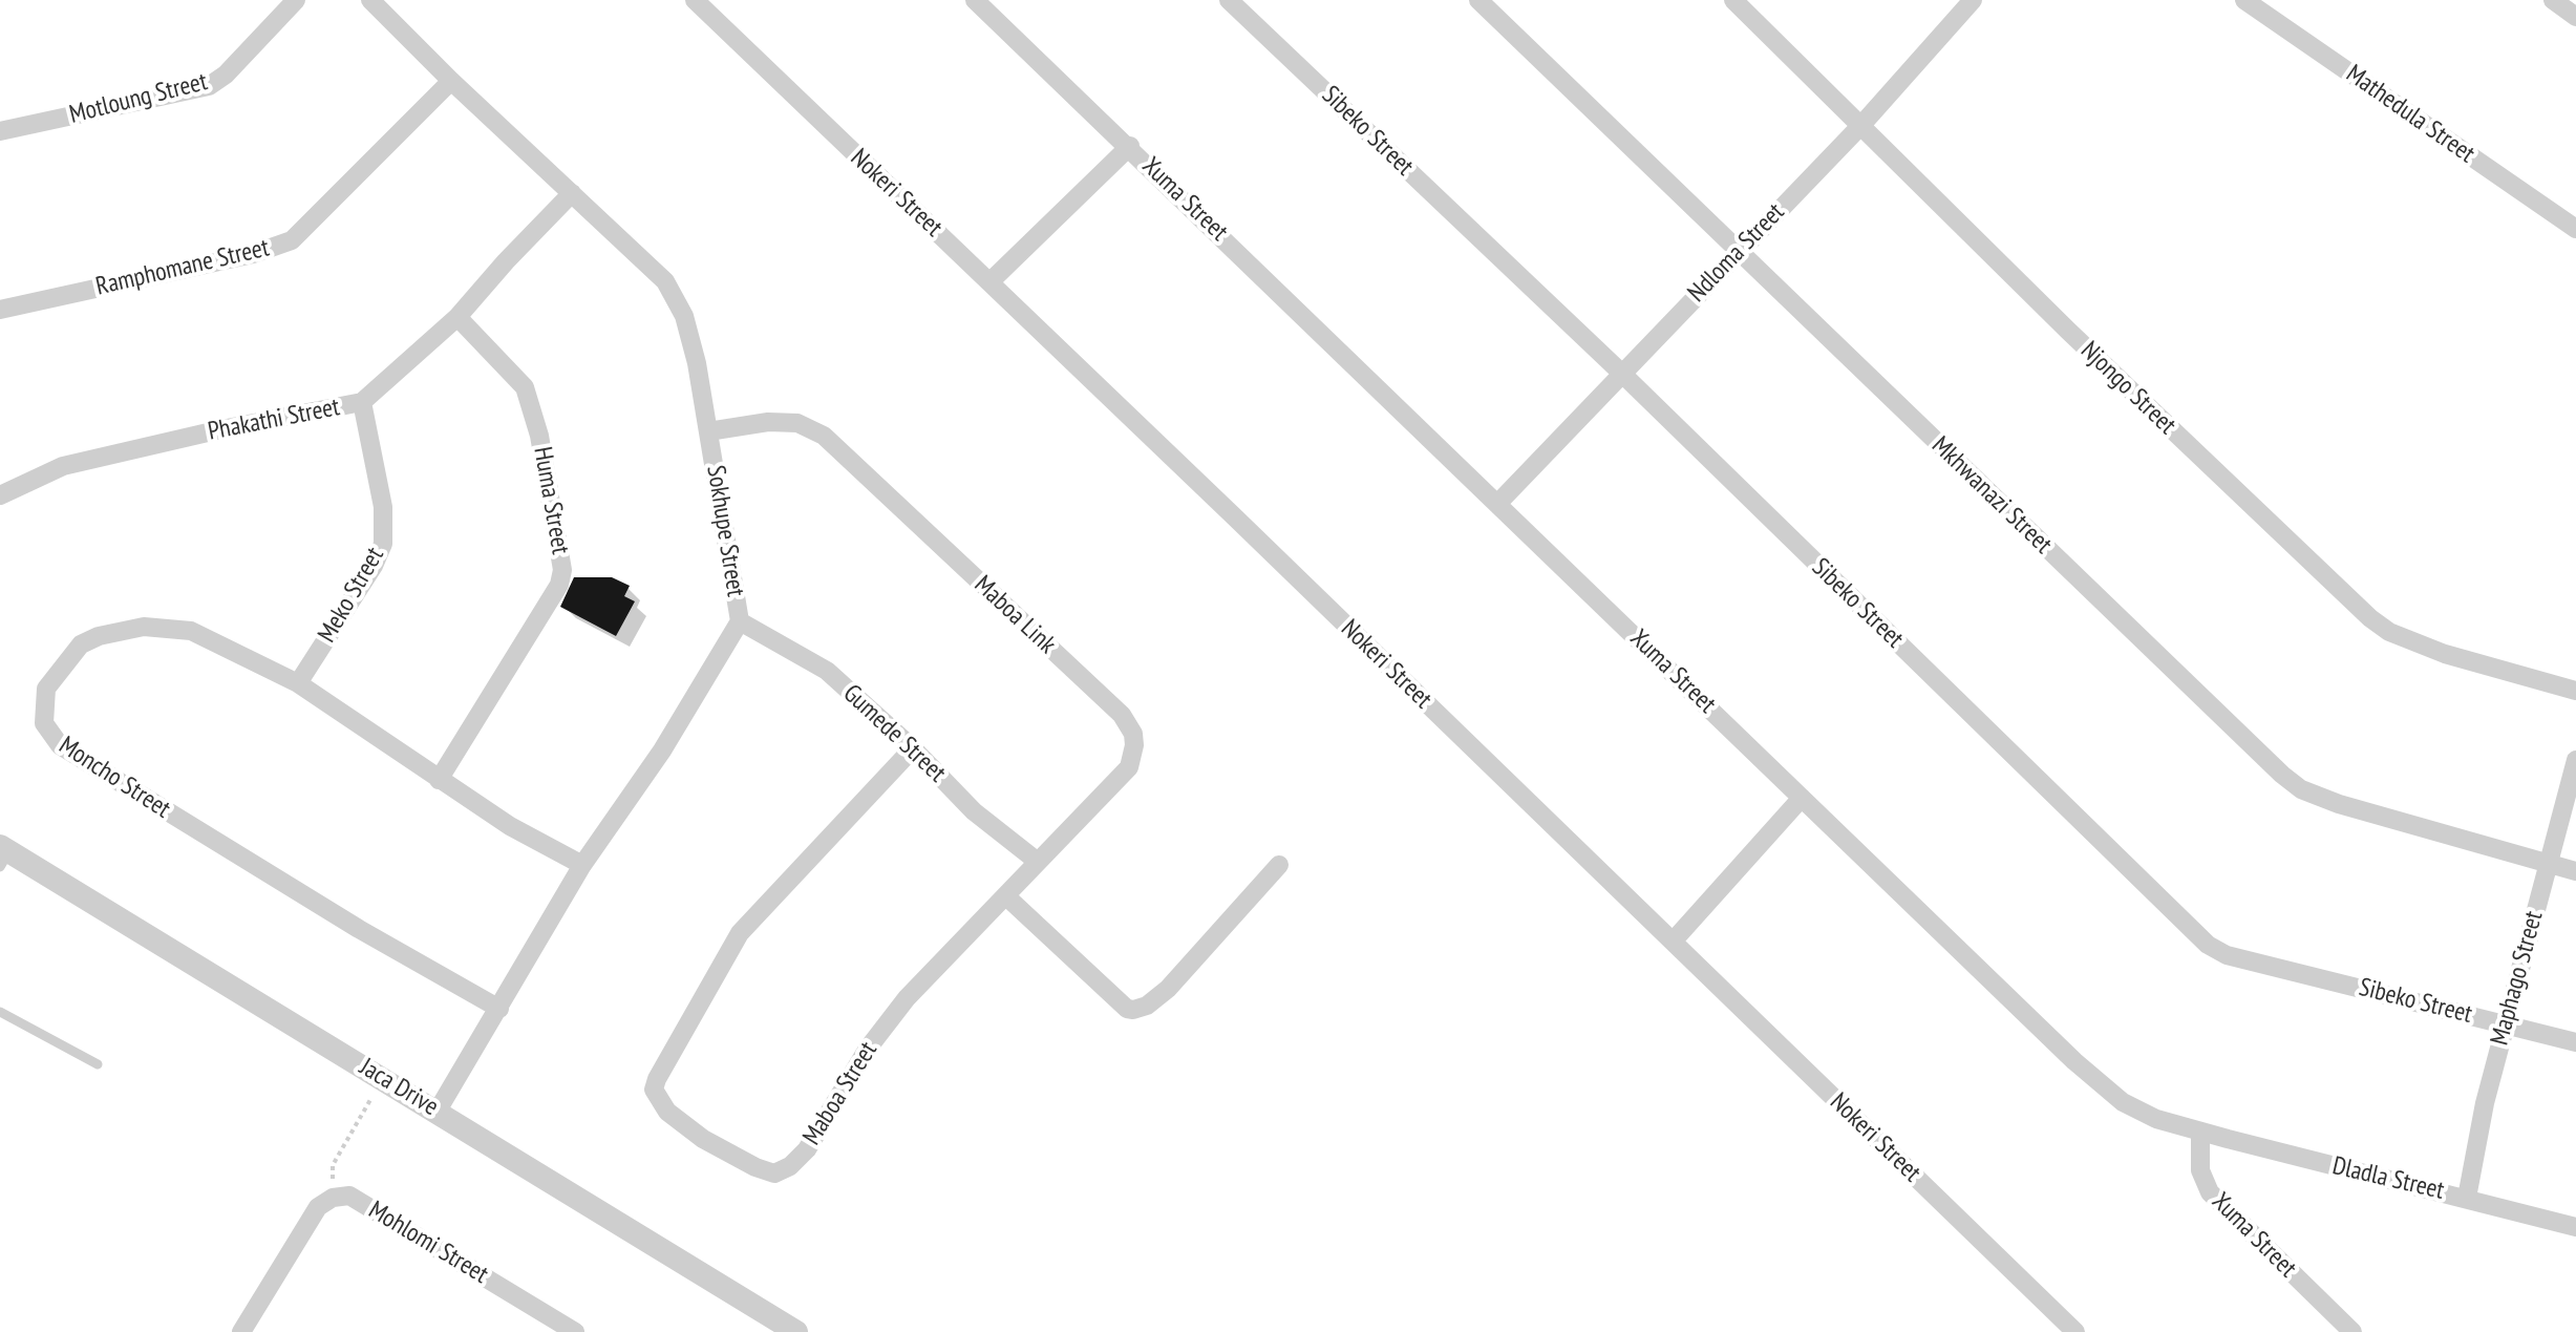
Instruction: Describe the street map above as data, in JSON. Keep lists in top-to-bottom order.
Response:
{
  "streets": {
    "street": [
      "Motloung Street",
      "Mathedula Street",
      "Sibeko Street",
      "Nokeri Street",
      "Xuma Street",
      "Ndloma Street",
      "Ramphomane Street",
      "Njongo Street",
      "Phakathi Street",
      "Mkhwanazi Street",
      "Huma Street",
      "Sokhupe Street",
      "Meko Street",
      "Maboa Link",
      "Gumede Street",
      "Moncho Street",
      "Maphago Street",
      "Jaca Drive",
      "Maboa Street",
      "Dladla Street",
      "Mohlomi Street"
    ]
  },
  "crossings": [
    ["Sibeko Street", "Ndloma Street"],
    ["Sibeko Street", "Maphago Street"],
    ["Xuma Street", "Ndloma Street"],
    ["Xuma Street", "Dladla Street"],
    ["Ndloma Street", "Njongo Street"],
    ["Ndloma Street", "Mkhwanazi Street"],
    ["Ramphomane Street", "Sokhupe Street"],
    ["Phakathi Street", "Huma Street"],
    ["Phakathi Street", "Sokhupe Street"],
    ["Phakathi Street", "Meko Street"],
    ["Mkhwanazi Street", "Maphago Street"],
    ["Huma Street", "Moncho Street"],
    ["Sokhupe Street", "Maboa Link"],
    ["Sokhupe Street", "Gumede Street"],
    ["Sokhupe Street", "Moncho Street"],
    ["Sokhupe Street", "Jaca Drive"],
    ["Meko Street", "Moncho Street"],
    ["Maboa Link", "Gumede Street"],
    ["Maboa Link", "Maboa Street"],
    ["Gumede Street", "Maboa Street"],
    ["Maphago Street", "Dladla Street"]
  ]
}
